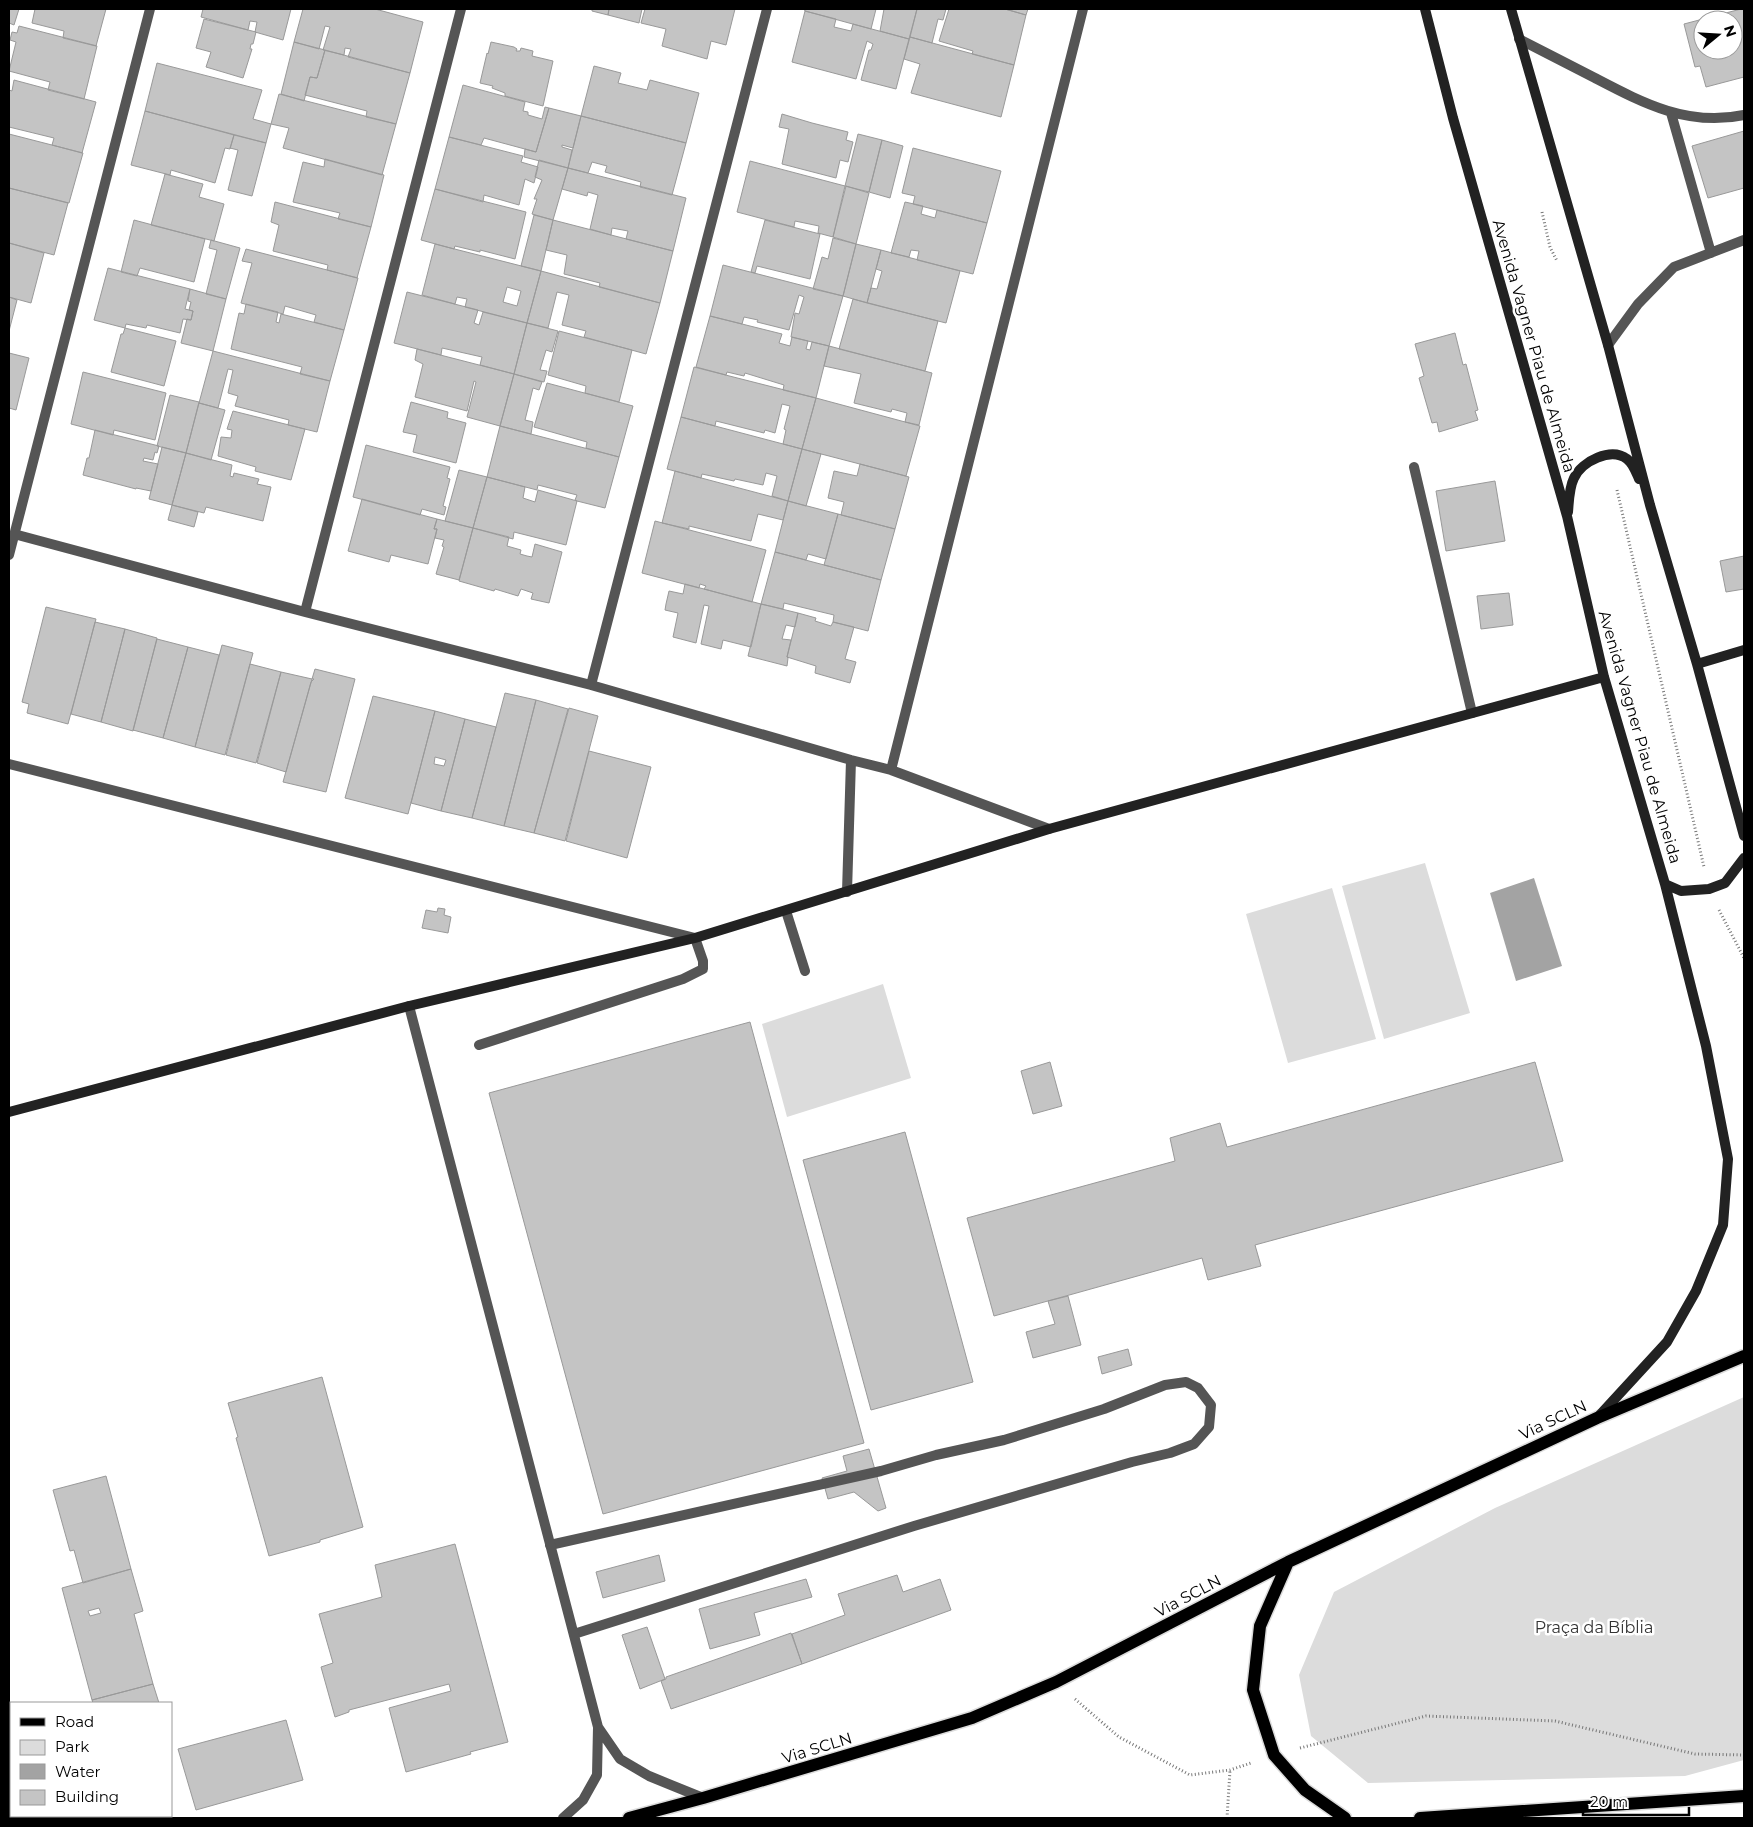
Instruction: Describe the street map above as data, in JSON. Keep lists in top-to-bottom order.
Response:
{
  "streets": {
    "main road": ["Avenida Vagner Piau de Almeida", "Via SCLN"]
  },
  "crossings": [
    ["Avenida Vagner Piau de Almeida", "Via SCLN"]
  ],
  "parks": ["Praça da Bíblia"],
  "legend": [
    "Road",
    "Park",
    "Water",
    "Building"
  ],
  "scale_bar": "20 m",
  "north": "right"
}
